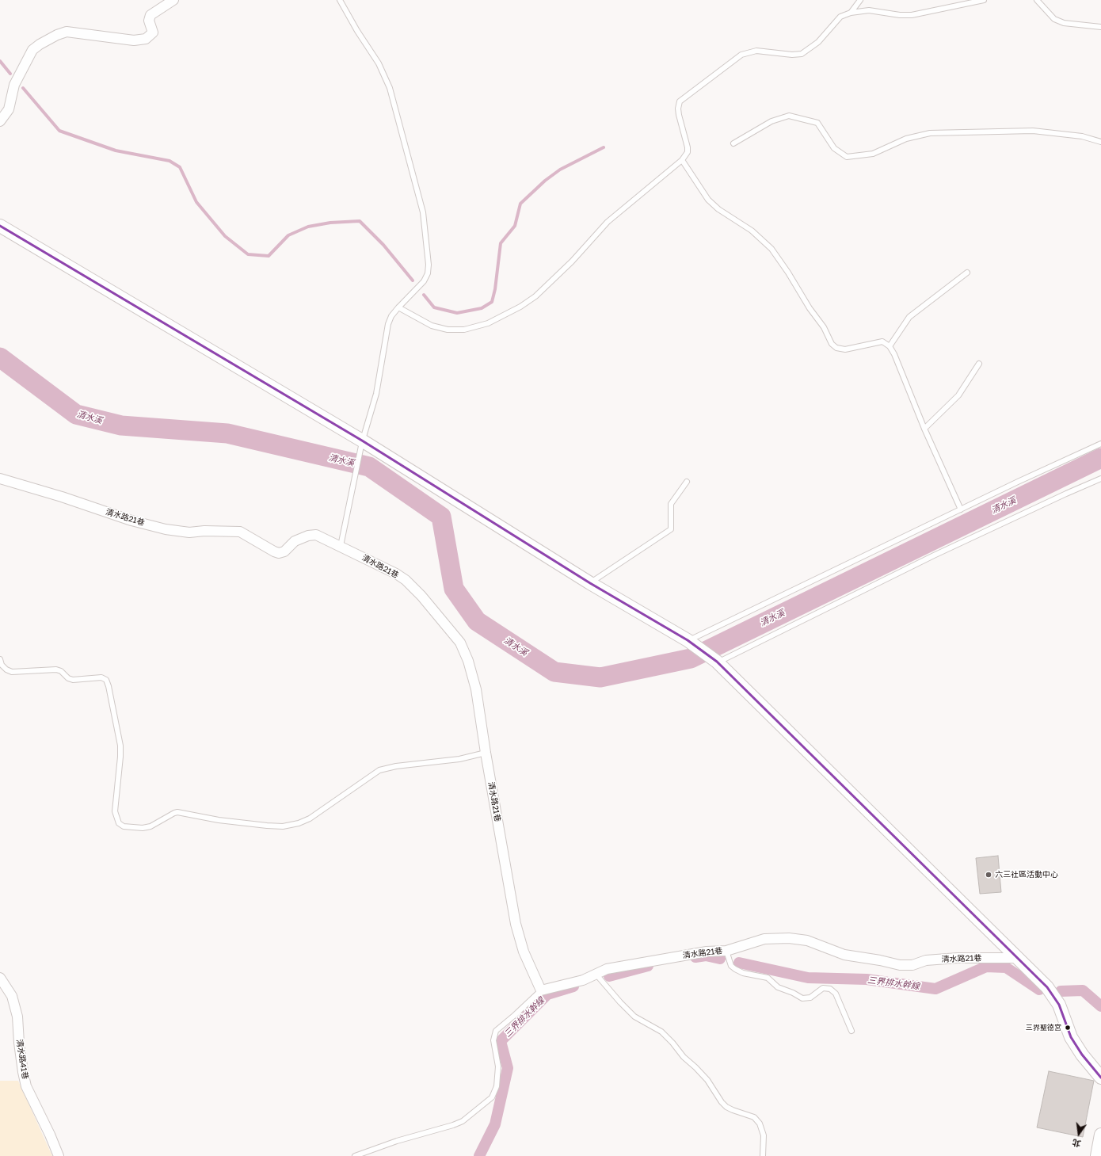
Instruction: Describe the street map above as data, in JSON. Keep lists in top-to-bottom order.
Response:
{
  "streets": {
    "street": ["清水路21巷", "清水路41巷"]
  },
  "water": ["清水溪", "三界排水幹線"],
  "places": ["六三社區活動中心", "三界聖德宮"],
  "north": "bottom"
}
